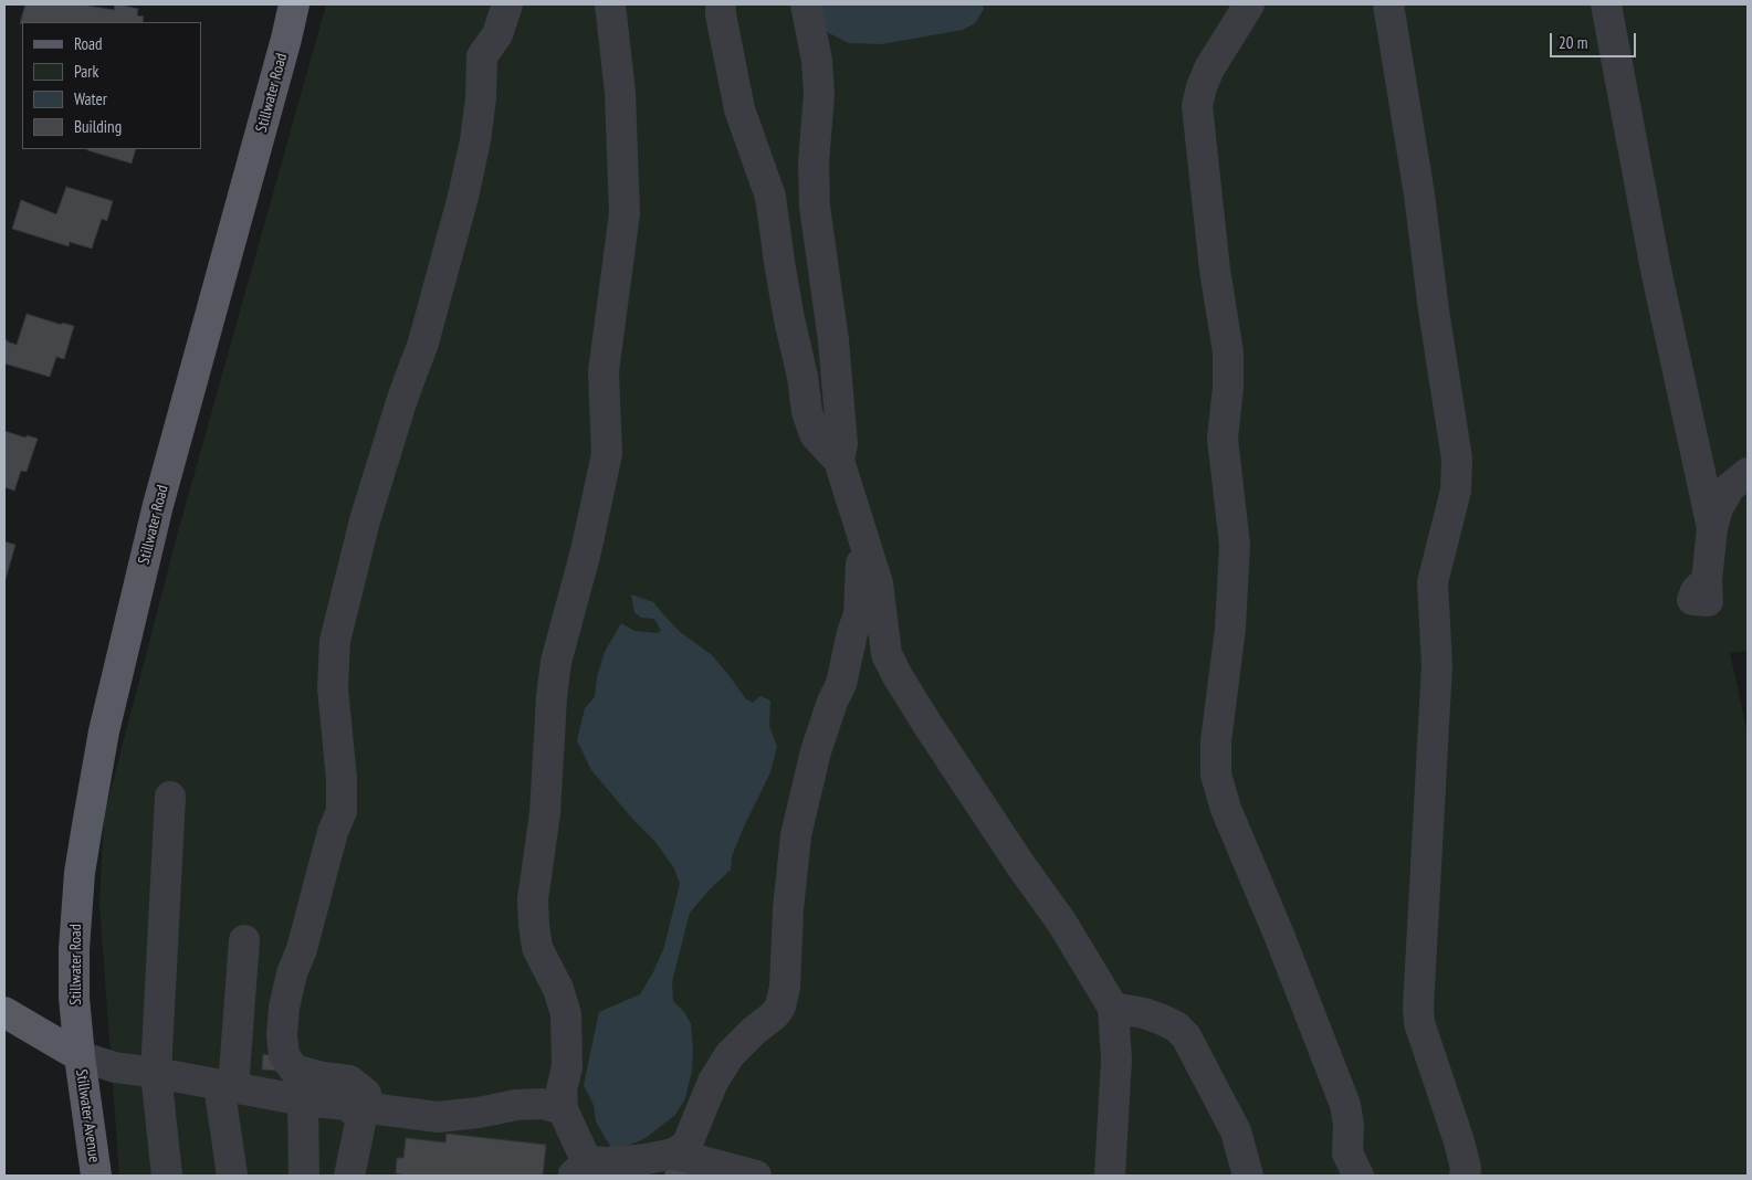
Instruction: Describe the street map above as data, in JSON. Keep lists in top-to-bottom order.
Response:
{
  "streets": {
    "main road": ["Stillwater Road", "Stillwater Avenue"]
  },
  "crossings": [
    ["Stillwater Road", "Stillwater Avenue"]
  ],
  "legend": [
    "Road",
    "Park",
    "Water",
    "Building"
  ],
  "scale_bar": "20 m"
}
